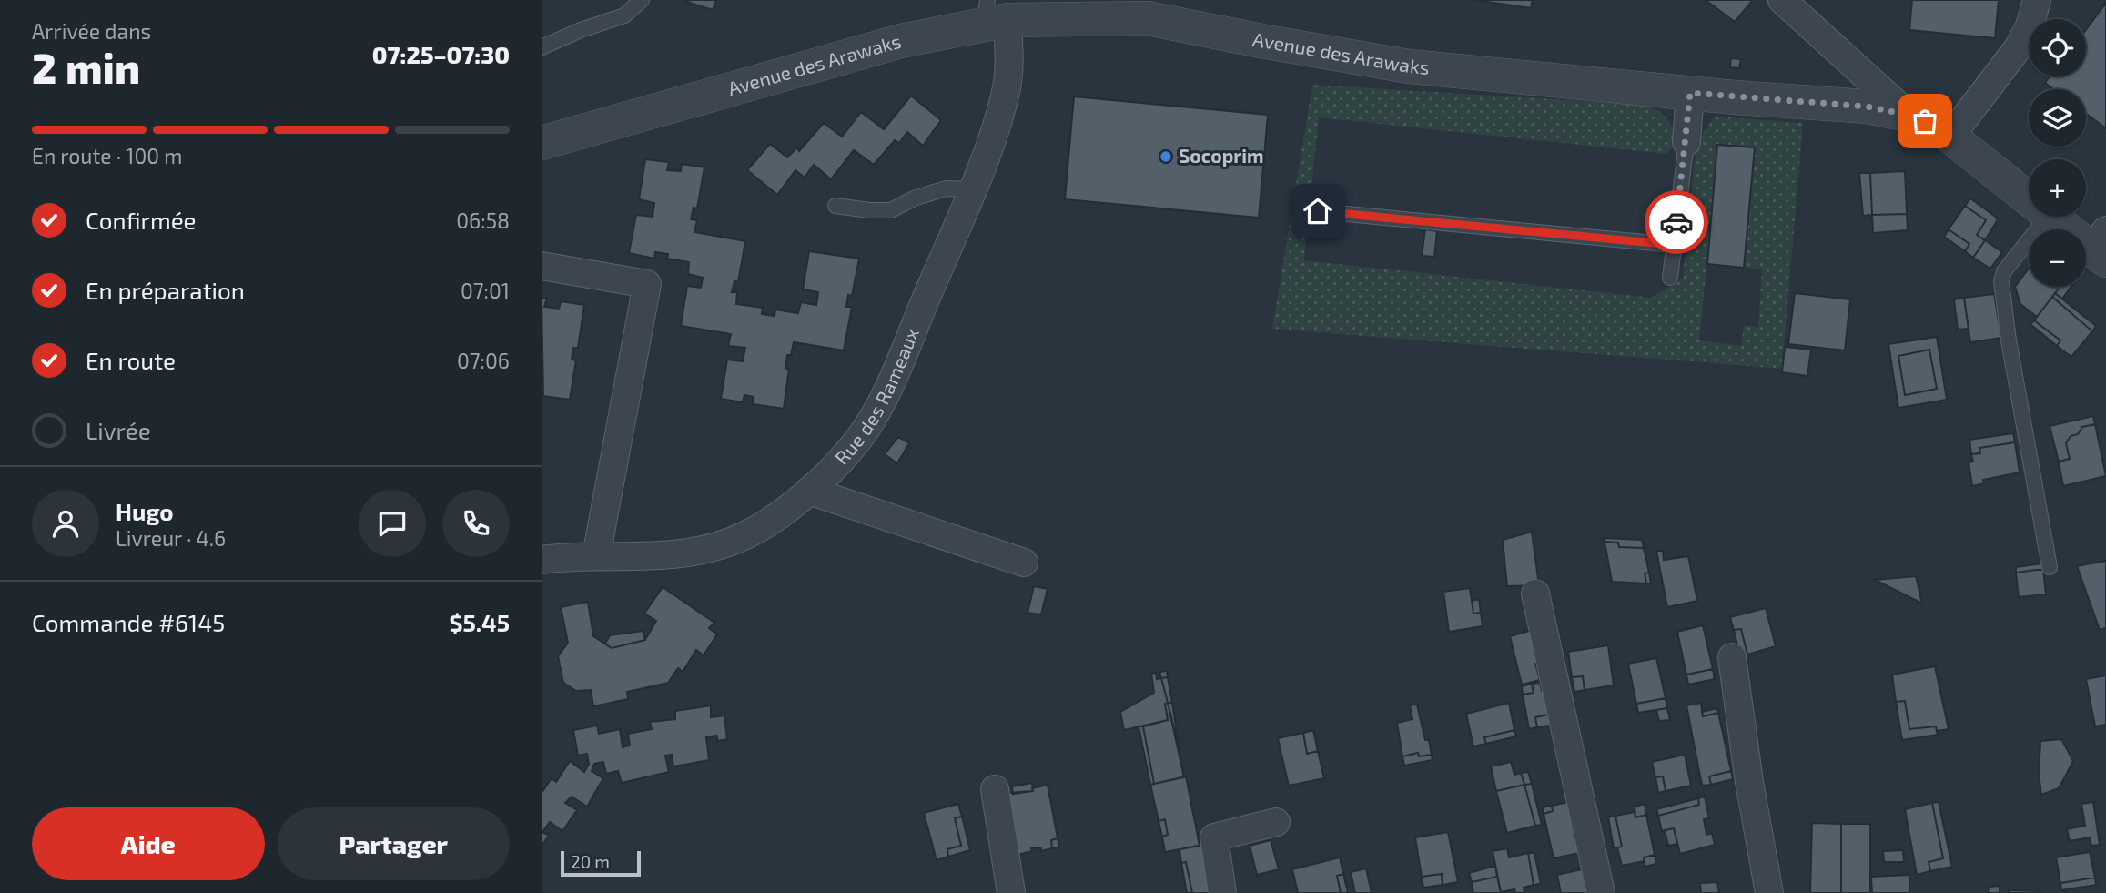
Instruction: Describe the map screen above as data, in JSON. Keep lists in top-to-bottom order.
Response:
{
  "streets": {
    "street": ["Avenue des Arawaks", "Rue des Rameaux"]
  },
  "crossings": [
    ["Avenue des Arawaks", "Rue des Rameaux"]
  ],
  "places": ["Socoprim"],
  "scale_bar": "20 m",
  "page": {
    "heading": ["2 min", "Arrivée dans", "07:25–07:30"],
    "panel": [
      "Hugo",
      "Livreur · 4.6",
      "Commande #6145",
      "$5.45"
    ],
    "map_buttons": ["+", "−"],
    "bar": "En route · 100 m",
    "list": [
      ["Confirmée", "06:58"],
      ["En préparation", "07:01"],
      ["En route", "07:06"],
      "Livrée"
    ],
    "buttons": ["Aide", "Partager"],
    "scale": "20 m"
  }
}
